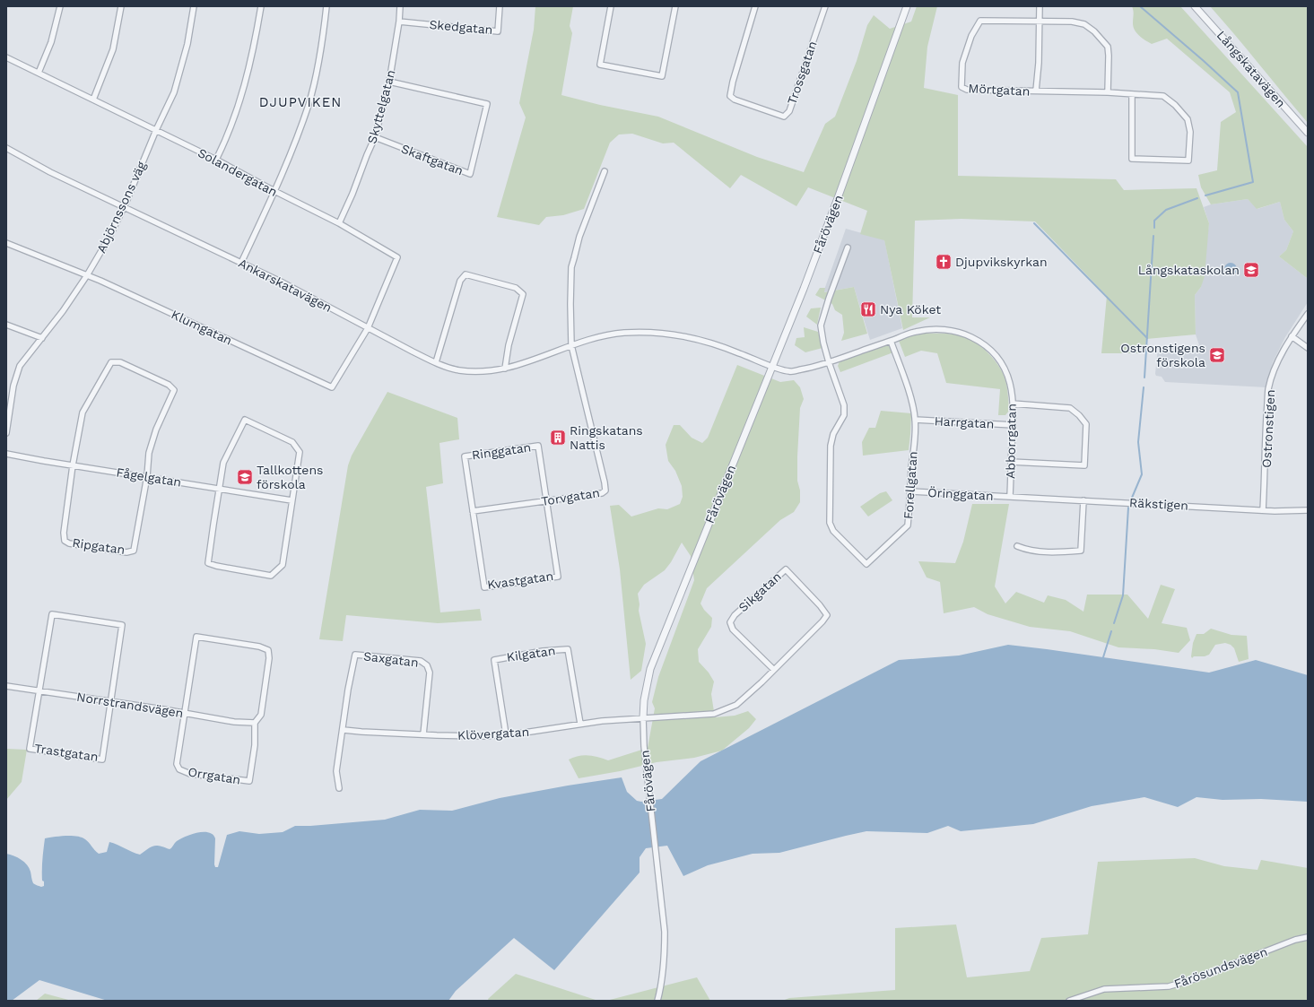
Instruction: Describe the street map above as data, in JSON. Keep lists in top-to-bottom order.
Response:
{
  "streets": {
    "street": [
      "Skedgatan",
      "Långskatavägen",
      "Trossgatan",
      "Mörtgatan",
      "Skyttelgatan",
      "Skaftgatan",
      "Solandergatan",
      "Abjörnssons väg",
      "Fårövägen",
      "Ankarskatavägen",
      "Klumgatan",
      "Harrgatan",
      "Ostronstigen",
      "Abborrgatan",
      "Ringgatan",
      "Fågelgatan",
      "Forellgatan",
      "Öringgatan",
      "Torvgatan",
      "Räkstigen",
      "Ripgatan",
      "Kvastgatan",
      "Sikgatan",
      "Kilgatan",
      "Saxgatan",
      "Norrstrandsvägen",
      "Klövergatan",
      "Trastgatan",
      "Orrgatan",
      "Fårösundsvägen"
    ]
  },
  "crossings": [
    ["Skedgatan", "Skyttelgatan"],
    ["Skyttelgatan", "Skaftgatan"],
    ["Skyttelgatan", "Solandergatan"],
    ["Solandergatan", "Abjörnssons väg"],
    ["Solandergatan", "Ankarskatavägen"],
    ["Solandergatan", "Klumgatan"],
    ["Abjörnssons väg", "Ankarskatavägen"],
    ["Abjörnssons väg", "Klumgatan"],
    ["Fårövägen", "Ankarskatavägen"],
    ["Fårövägen", "Abborrgatan"],
    ["Fårövägen", "Sikgatan"],
    ["Fårövägen", "Klövergatan"],
    ["Ankarskatavägen", "Klumgatan"],
    ["Ankarskatavägen", "Abborrgatan"],
    ["Ankarskatavägen", "Torvgatan"],
    ["Harrgatan", "Abborrgatan"],
    ["Harrgatan", "Forellgatan"],
    ["Ostronstigen", "Räkstigen"],
    ["Abborrgatan", "Forellgatan"],
    ["Abborrgatan", "Öringgatan"],
    ["Abborrgatan", "Räkstigen"],
    ["Ringgatan", "Torvgatan"],
    ["Ringgatan", "Kvastgatan"],
    ["Fågelgatan", "Ripgatan"],
    ["Forellgatan", "Öringgatan"],
    ["Öringgatan", "Räkstigen"],
    ["Torvgatan", "Kvastgatan"],
    ["Sikgatan", "Klövergatan"],
    ["Kilgatan", "Klövergatan"],
    ["Saxgatan", "Klövergatan"],
    ["Norrstrandsvägen", "Trastgatan"],
    ["Norrstrandsvägen", "Orrgatan"]
  ],
  "districts": ["DJUPVIKEN"],
  "places": {
    "church": ["Djupvikskyrkan"],
    "school or university": ["Långskataskolan", "Ostronstigens förskola", "Tallkottens förskola"],
    "restaurant": ["Nya Köket"],
    "building": ["Ringskatans Nattis"]
  }
}
